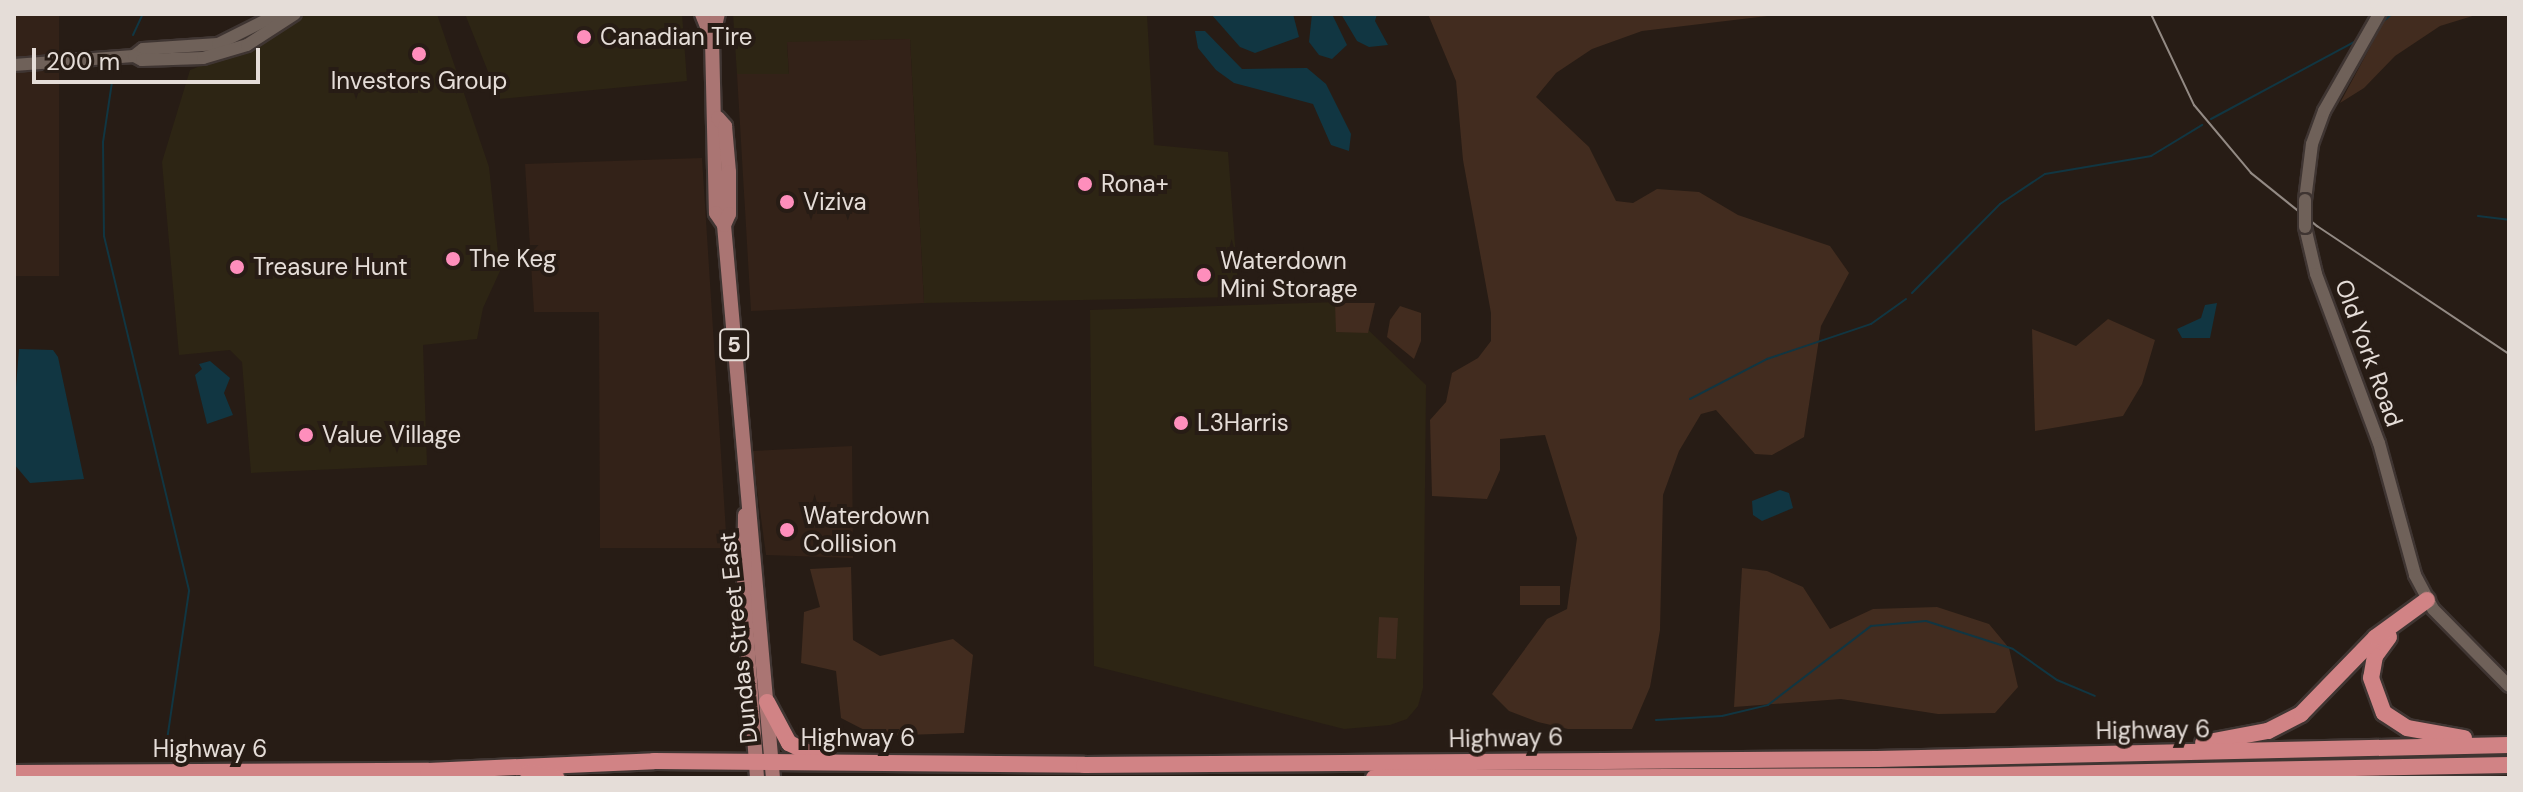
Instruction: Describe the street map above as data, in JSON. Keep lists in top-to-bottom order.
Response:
{
  "streets": {
    "highway": ["Highway 6"],
    "main road": ["5", "Dundas Street East"],
    "street": ["Old York Road"]
  },
  "crossings": [
    ["Dundas Street East", "Highway 6"]
  ],
  "places": [
    "Canadian Tire",
    "Investors Group",
    "Rona+",
    "Viziva",
    "The Keg",
    "Treasure Hunt",
    "Waterdown Mini Storage",
    "L3Harris",
    "Value Village",
    "Waterdown Collision"
  ],
  "scale_bar": "200 m"
}
